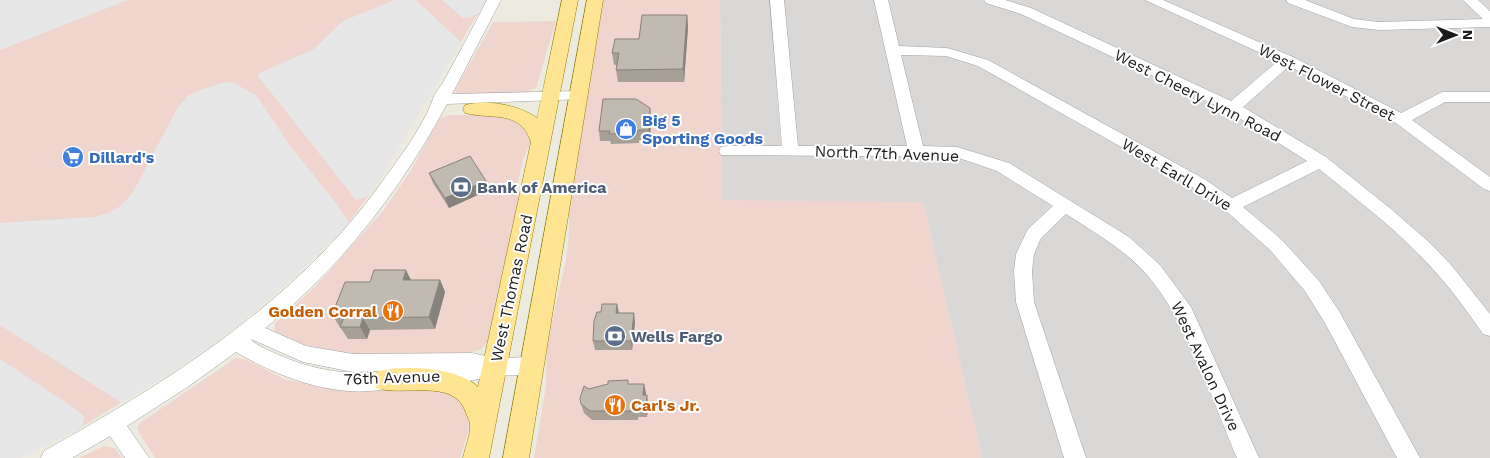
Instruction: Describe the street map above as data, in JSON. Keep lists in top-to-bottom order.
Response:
{
  "streets": {
    "main road": ["West Thomas Road"],
    "street": [
      "West Flower Street",
      "West Cheery Lynn Road",
      "North 77th Avenue",
      "West Earll Drive",
      "West Avalon Drive",
      "76th Avenue"
    ]
  },
  "crossings": [
    ["North 77th Avenue", "West Avalon Drive"],
    ["West Thomas Road", "76th Avenue"]
  ],
  "places": {
    "shop": ["Big 5 Sporting Goods"],
    "supermarket": ["Dillard's"],
    "bank": ["Bank of America", "Wells Fargo"],
    "restaurant": ["Golden Corral", "Carl's Jr."]
  },
  "north": "right"
}
